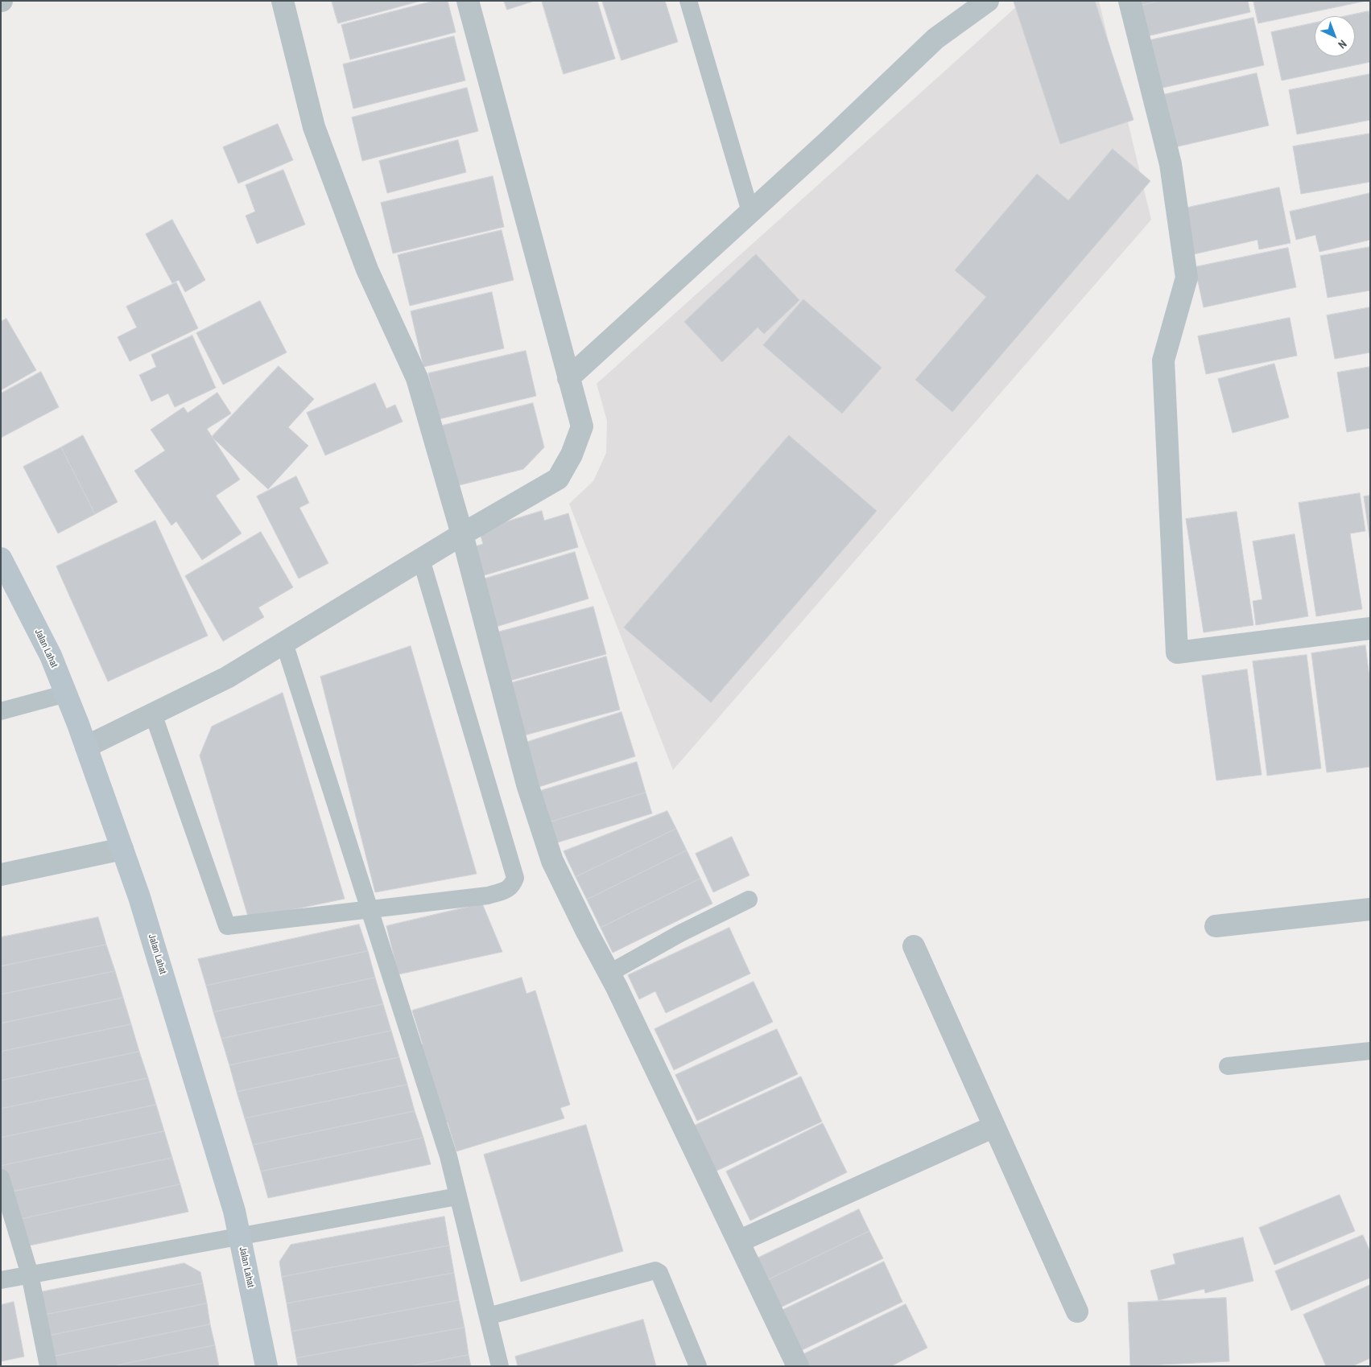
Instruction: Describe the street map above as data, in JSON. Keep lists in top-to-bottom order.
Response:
{
  "streets": {
    "main road": ["Jalan Lahat"]
  },
  "north": "bottom right"
}
